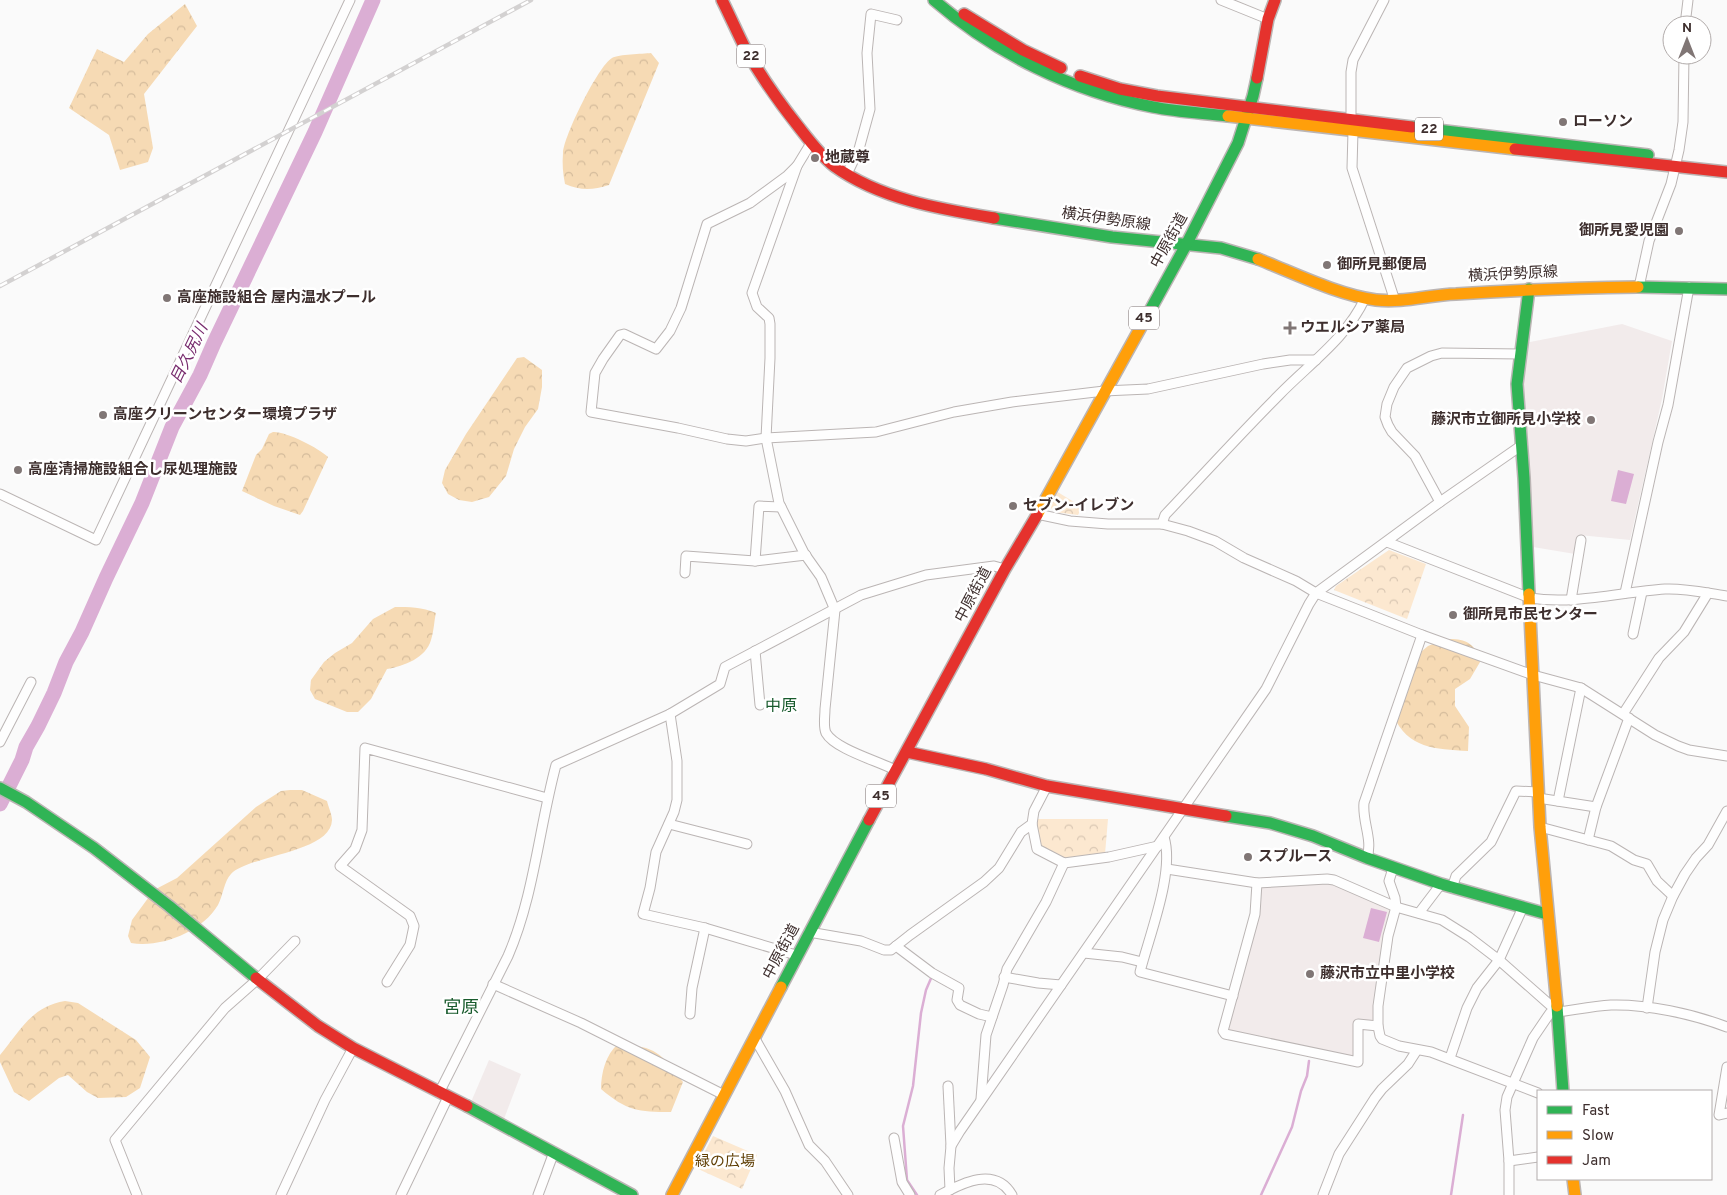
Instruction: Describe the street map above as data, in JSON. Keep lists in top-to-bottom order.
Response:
{
  "streets": {
    "main road": [
      "22",
      "横浜伊勢原線",
      "中原街道",
      "45"
    ]
  },
  "crossings": [
    ["22", "中原街道"],
    ["横浜伊勢原線", "中原街道"]
  ],
  "districts": ["中原", "宮原"],
  "water": ["目久尻川"],
  "parks": ["緑の広場"],
  "places": {
    "other": [
      "ローソン",
      "地蔵尊",
      "御所見愛児園",
      "御所見郵便局",
      "高座施設組合 屋内温水プール",
      "高座クリーンセンター環境プラザ",
      "藤沢市立御所見小学校",
      "高座清掃施設組合し尿処理施設",
      "セブン-イレブン",
      "御所見市民センター",
      "スプルース",
      "藤沢市立中里小学校"
    ],
    "health": ["ウエルシア薬局"]
  },
  "legend": ["Fast", "Slow", "Jam"],
  "north": "top"
}
